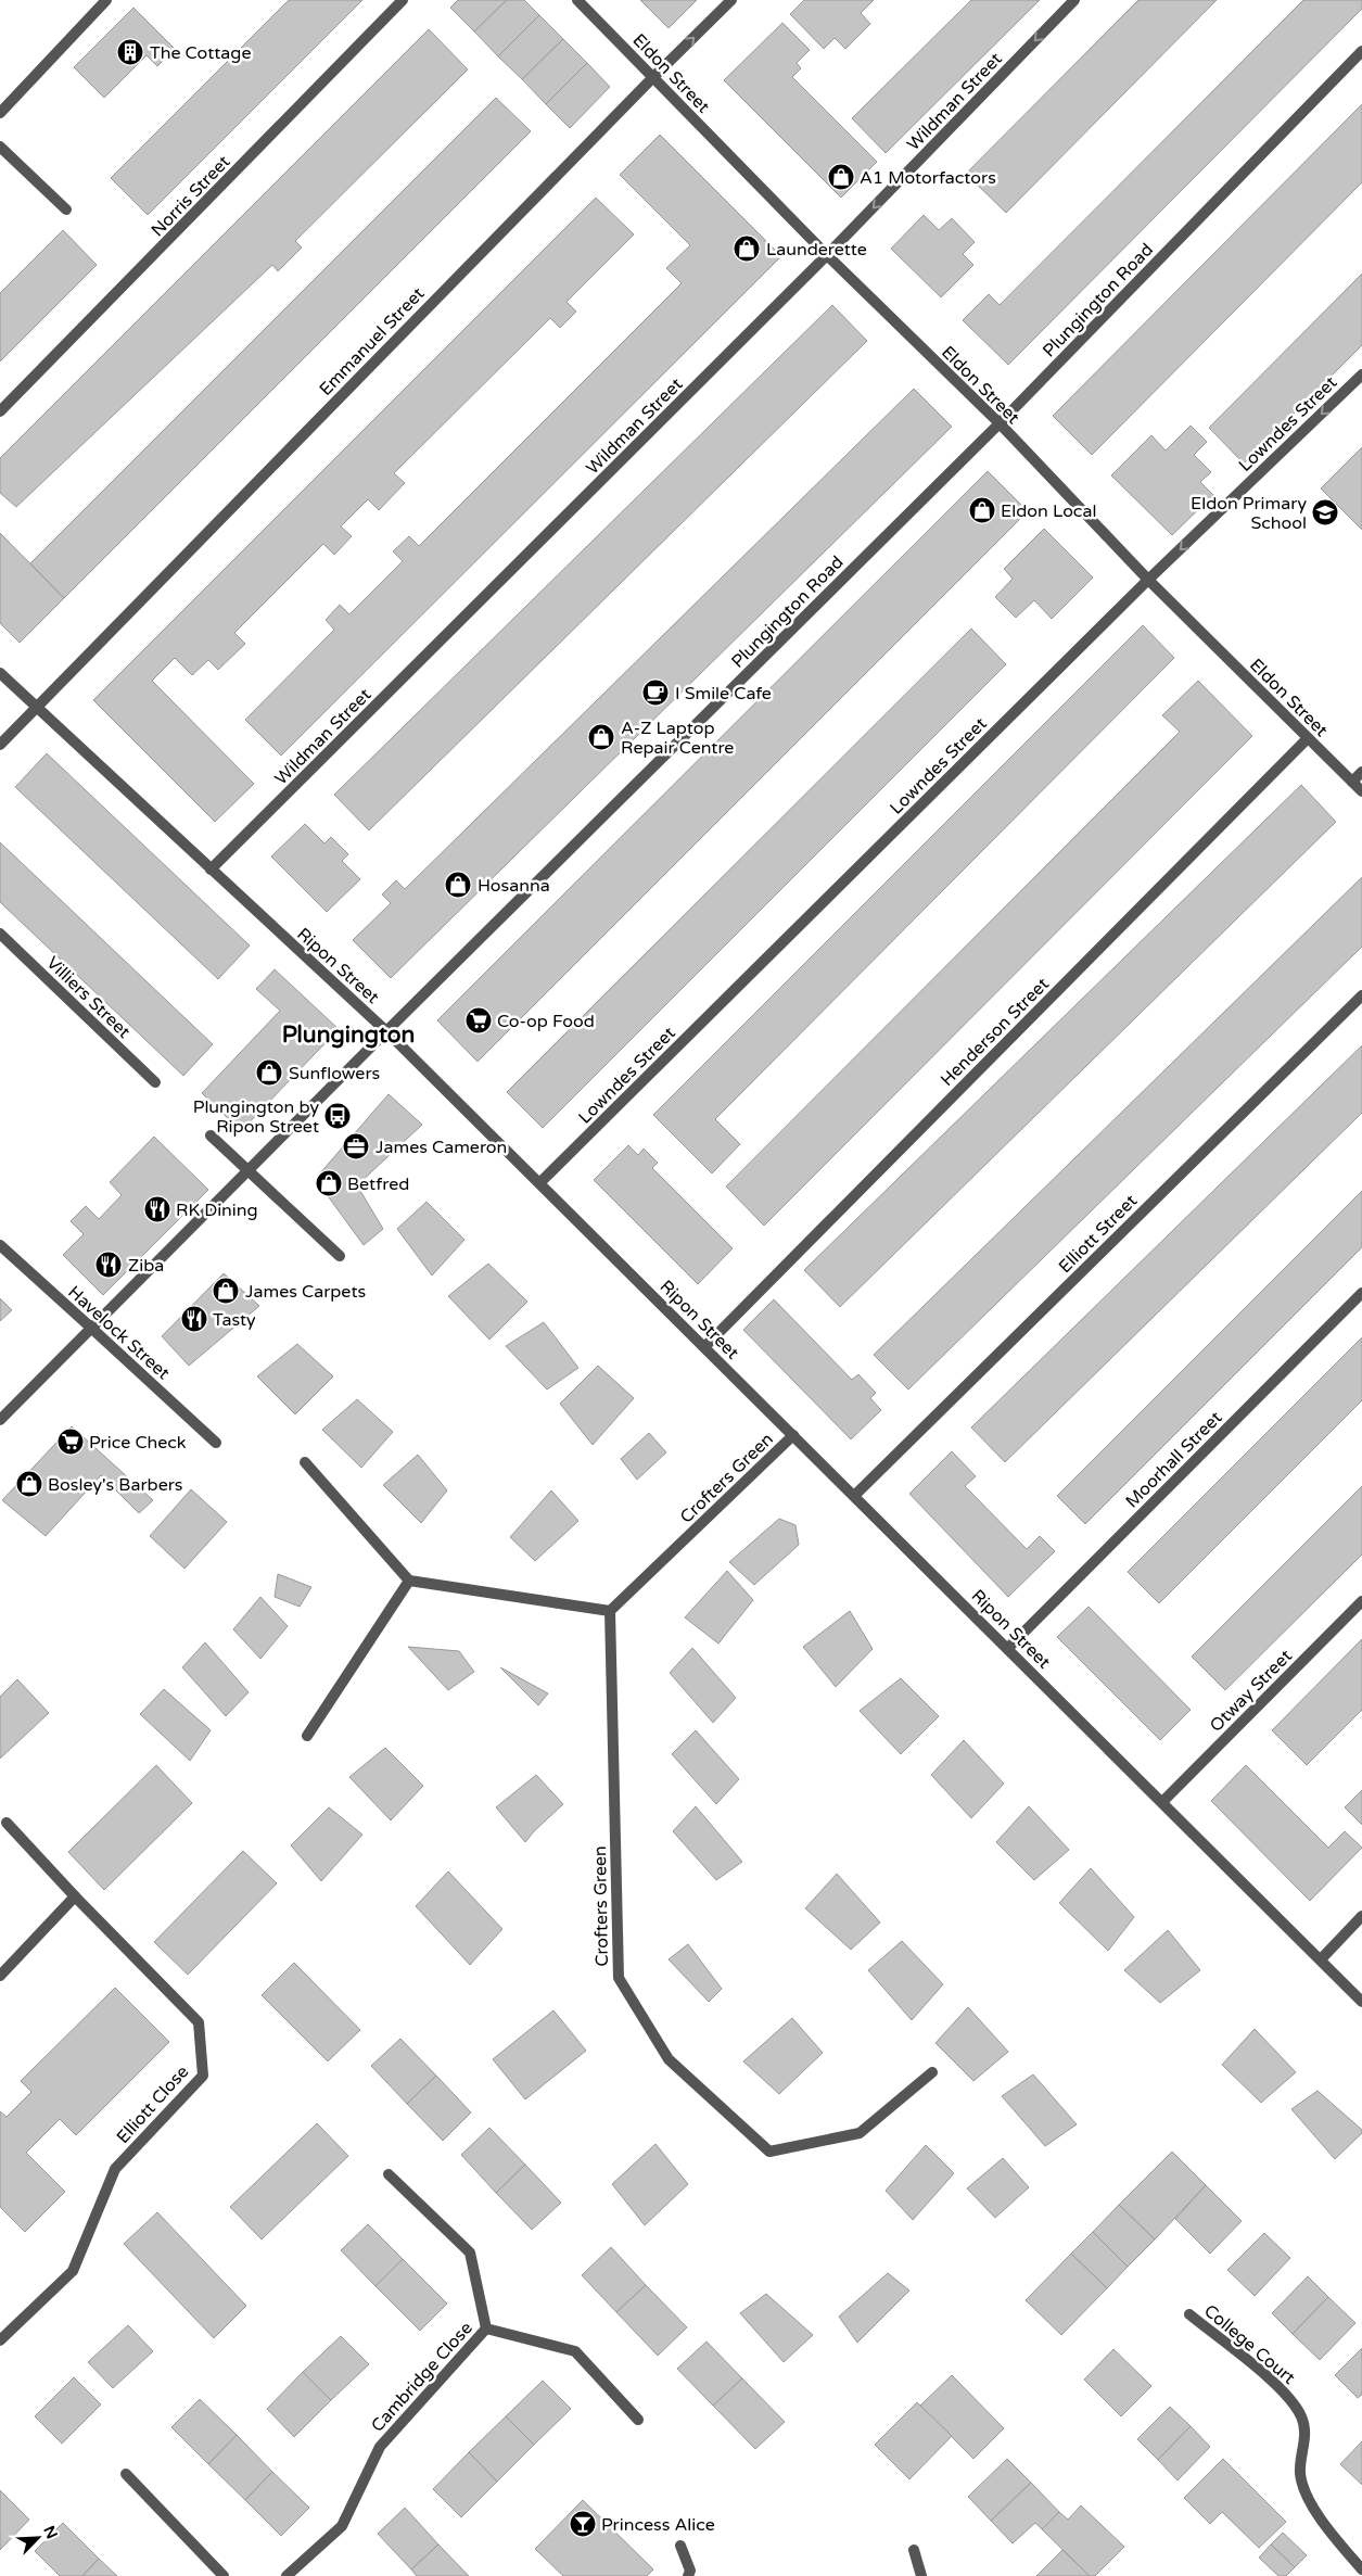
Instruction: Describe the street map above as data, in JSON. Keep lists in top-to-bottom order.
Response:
{
  "streets": {
    "street": [
      "Eldon Street",
      "Wildman Street",
      "Norris Street",
      "Plungington Road",
      "Emmanuel Street",
      "Lowndes Street",
      "Ripon Street",
      "Villiers Street",
      "Henderson Street",
      "Elliott Street",
      "Havelock Street",
      "Moorhall Street",
      "Crofters Green",
      "Otway Street",
      "Elliott Close",
      "College Court",
      "Cambridge Close"
    ]
  },
  "crossings": [
    ["Eldon Street", "Wildman Street"],
    ["Eldon Street", "Plungington Road"],
    ["Eldon Street", "Emmanuel Street"],
    ["Eldon Street", "Lowndes Street"],
    ["Eldon Street", "Henderson Street"],
    ["Wildman Street", "Ripon Street"],
    ["Plungington Road", "Ripon Street"],
    ["Plungington Road", "Havelock Street"],
    ["Emmanuel Street", "Ripon Street"],
    ["Lowndes Street", "Ripon Street"],
    ["Ripon Street", "Henderson Street"],
    ["Ripon Street", "Elliott Street"],
    ["Ripon Street", "Moorhall Street"],
    ["Ripon Street", "Crofters Green"],
    ["Ripon Street", "Otway Street"]
  ],
  "districts": ["Plungington"],
  "places": {
    "building": ["The Cottage"],
    "shop": [
      "A1 Motorfactors",
      "Launderette",
      "Eldon Local",
      "A-Z Laptop Repair Centre",
      "Hosanna",
      "Sunflowers",
      "Betfred",
      "James Carpets",
      "Bosley's Barbers"
    ],
    "school or university": ["Eldon Primary School"],
    "cafe": ["I Smile Cafe"],
    "supermarket": ["Co-op Food", "Price Check"],
    "bus stop": ["Plungington by Ripon Street"],
    "office": ["James Cameron"],
    "restaurant": ["RK Dining", "Ziba", "Tasty"],
    "bar": ["Princess Alice"]
  },
  "north": "top right"
}
